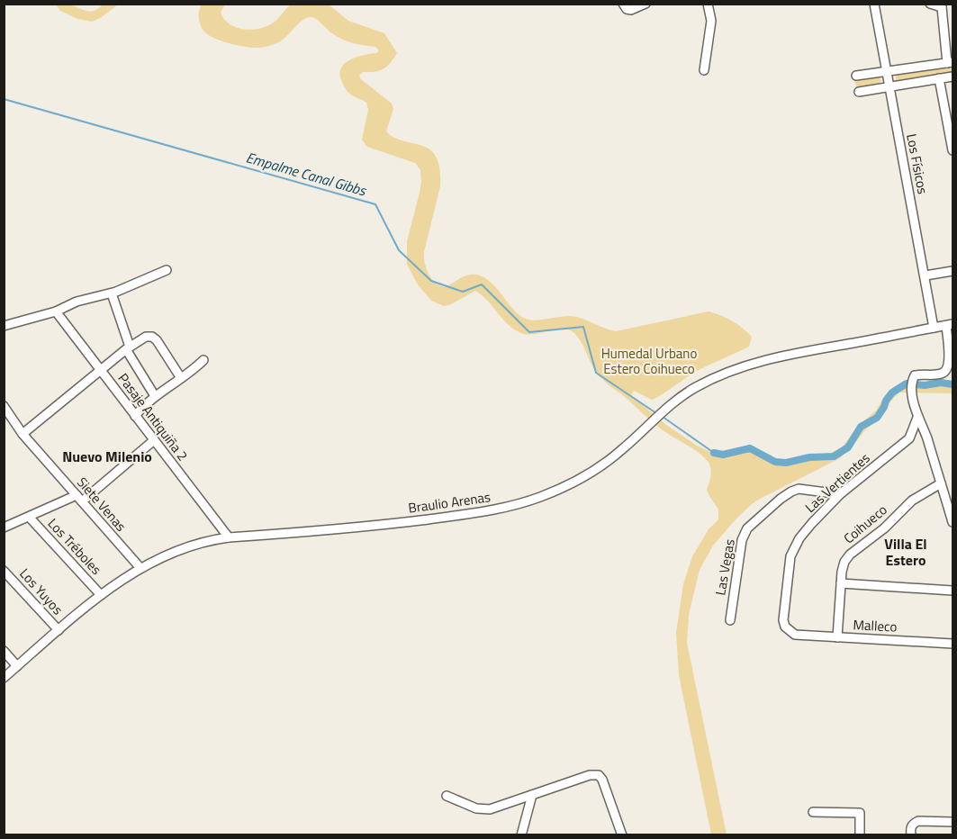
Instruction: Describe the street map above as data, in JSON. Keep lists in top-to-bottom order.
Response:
{
  "streets": {
    "street": [
      "Los Físicos",
      "Pasaje Antiquiña 2",
      "Las Vertientes",
      "Braulio Arenas",
      "Siete Venas",
      "Coihueco",
      "Los Tréboles",
      "Las Vegas",
      "Los Yuyos",
      "Malleco"
    ]
  },
  "crossings": [
    ["Los Físicos", "Braulio Arenas"],
    ["Pasaje Antiquiña 2", "Braulio Arenas"],
    ["Las Vertientes", "Las Vegas"],
    ["Las Vertientes", "Malleco"],
    ["Braulio Arenas", "Siete Venas"],
    ["Braulio Arenas", "Los Tréboles"],
    ["Braulio Arenas", "Los Yuyos"],
    ["Coihueco", "Malleco"]
  ],
  "districts": ["Nuevo Milenio", "Villa El Estero"],
  "water": ["Empalme Canal Gibbs"],
  "parks": ["Humedal Urbano Estero Coihueco"]
}
